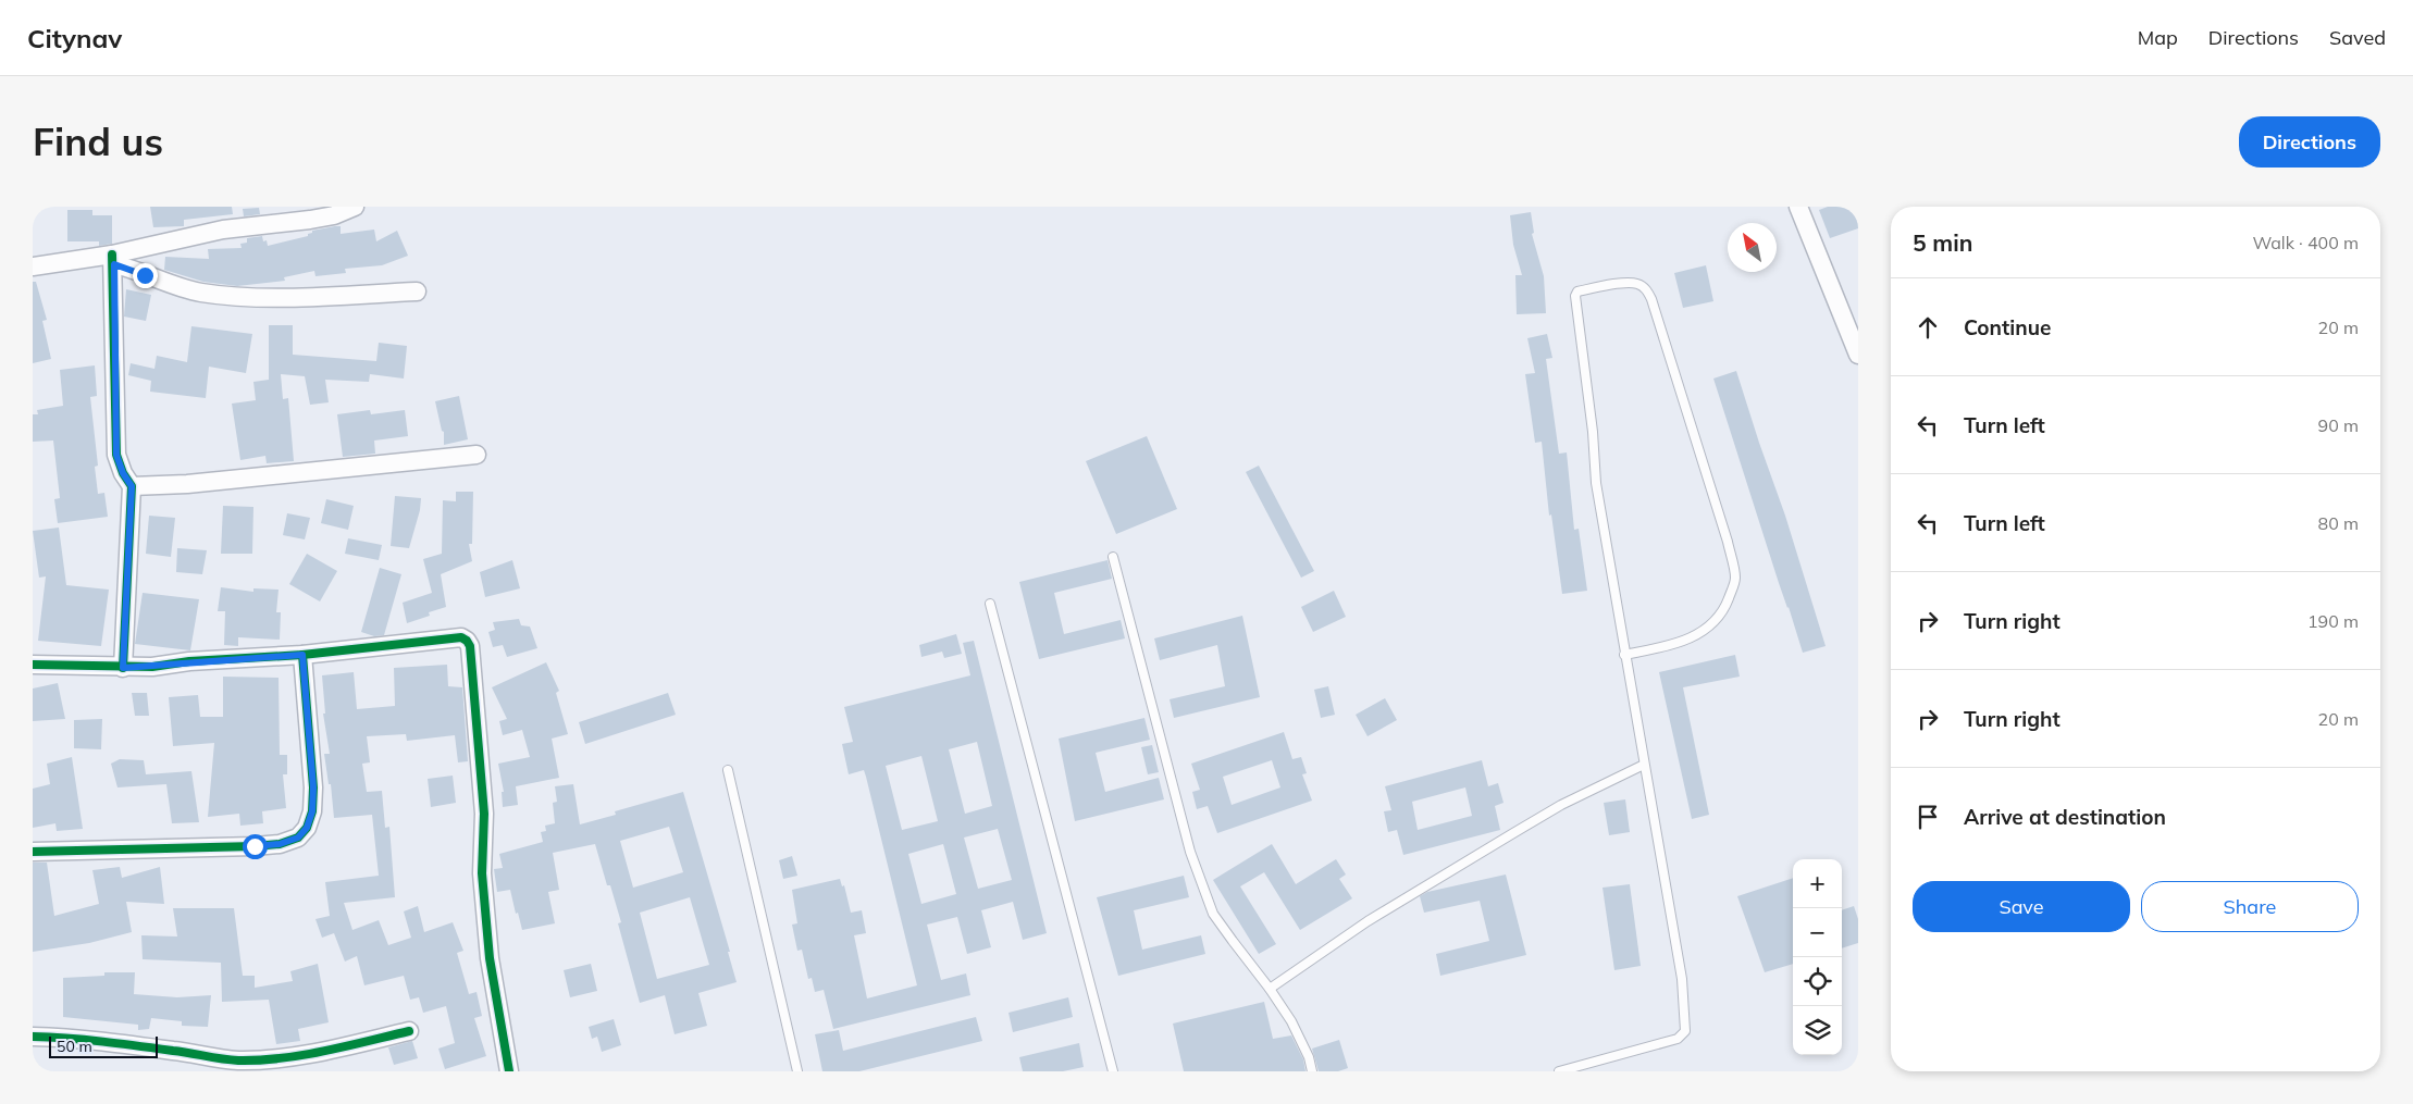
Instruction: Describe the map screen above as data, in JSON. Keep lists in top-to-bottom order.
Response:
{
  "scale_bar": "50 m",
  "north": "top left",
  "page": {
    "header": "Citynav",
    "nav": ["Map", "Directions", "Saved"],
    "buttons": [
      "Directions",
      ["Save", "Share"]
    ],
    "title": "Find us",
    "heading": ["5 min", "Walk · 400 m"],
    "list": [
      ["Continue", "20 m"],
      ["Turn left", "90 m"],
      ["Turn left", "80 m"],
      ["Turn right", "190 m"],
      ["Turn right", "20 m"],
      "Arrive at destination"
    ],
    "map_buttons": ["+", "−"],
    "scale": "50 m"
  }
}
